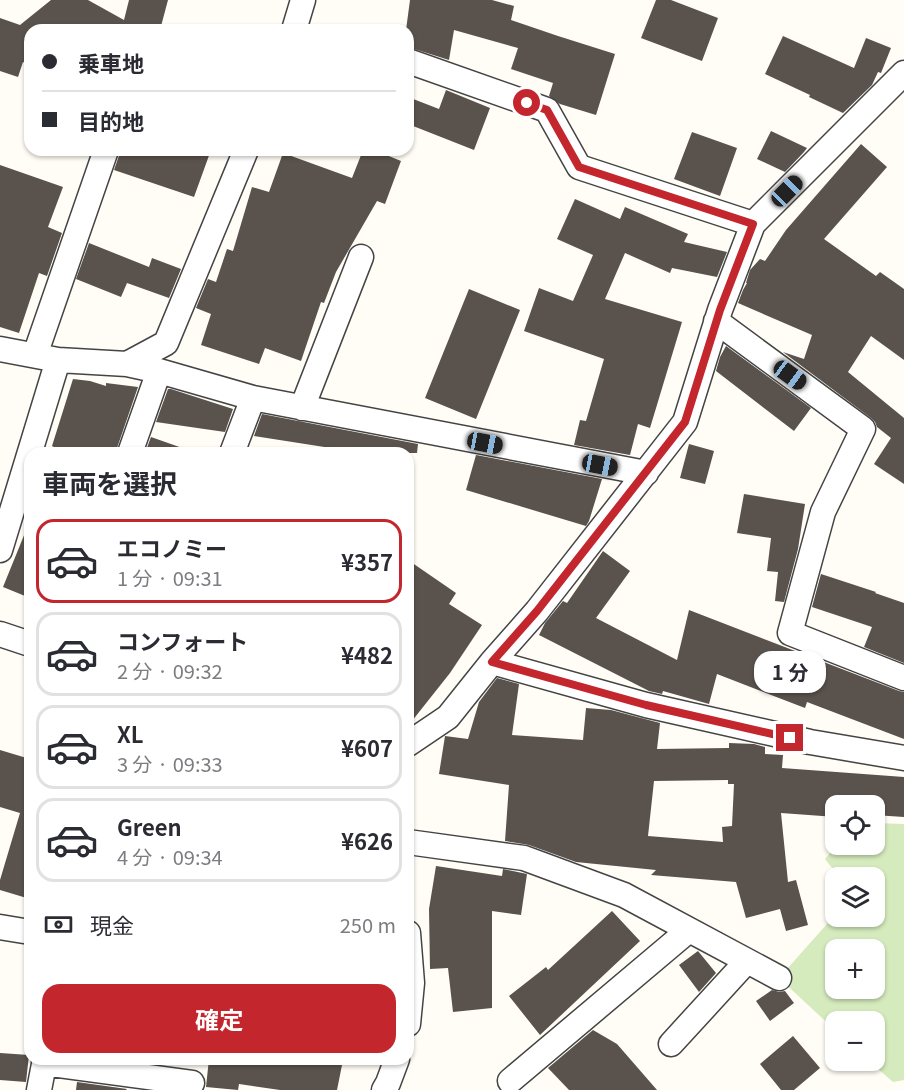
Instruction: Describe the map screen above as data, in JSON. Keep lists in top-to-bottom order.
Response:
{
  "page": {
    "banner": ["乗車地", "目的地"],
    "heading": "車両を選択",
    "list": [
      {
        "name": "エコノミー",
        "note": "1 分 · 09:31",
        "value": "¥357"
      },
      {
        "name": "コンフォート",
        "note": "2 分 · 09:32",
        "value": "¥482"
      },
      {
        "name": "XL",
        "note": "3 分 · 09:33",
        "value": "¥607"
      },
      {
        "name": "Green",
        "note": "4 分 · 09:34",
        "value": "¥626"
      }
    ],
    "bubble": "1 分",
    "map_buttons": ["+", "−"],
    "pay": ["現金", "250 m"],
    "buttons": "確定"
  }
}
